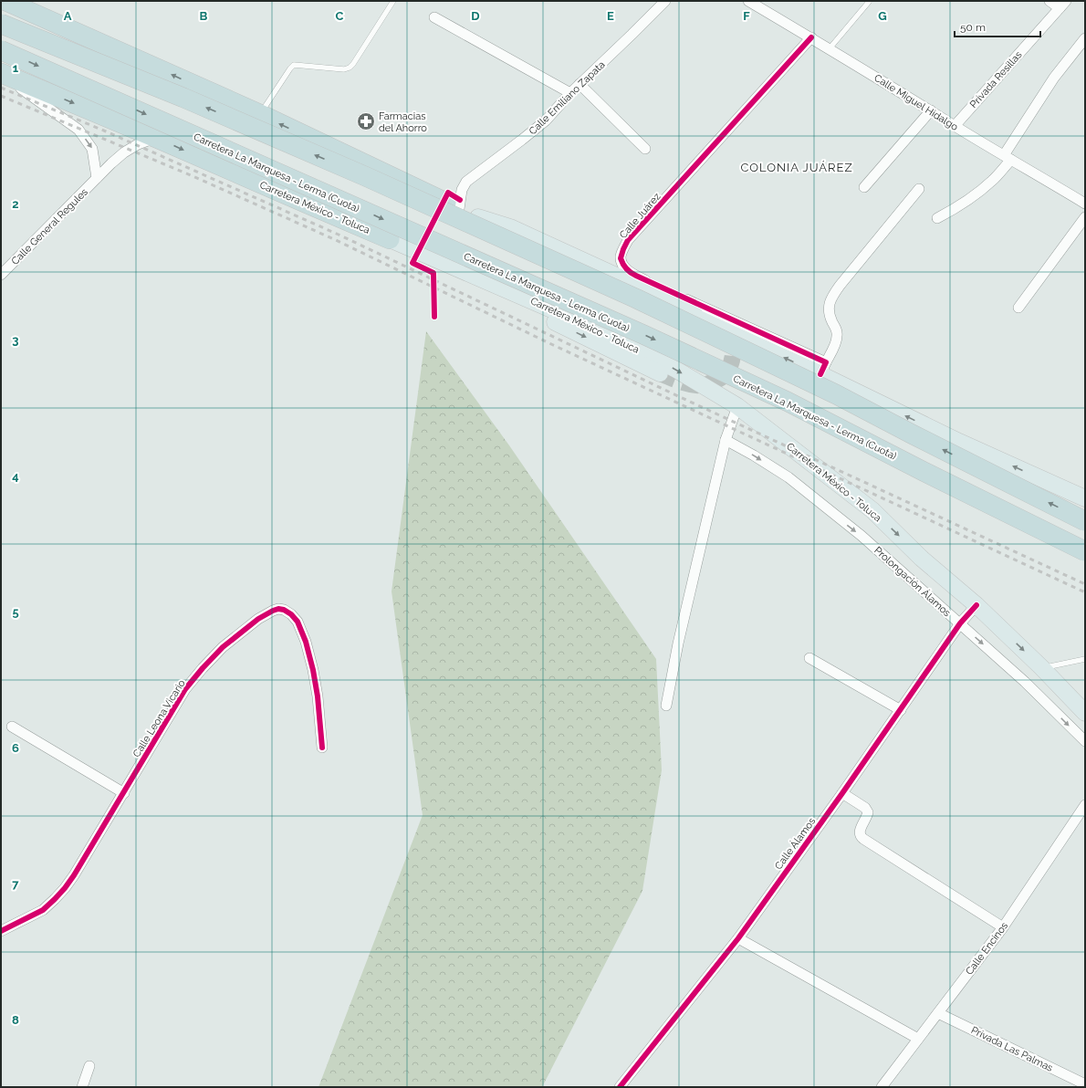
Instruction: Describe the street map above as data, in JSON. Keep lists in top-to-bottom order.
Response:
{
  "streets": {
    "highway": ["Carretera La Marquesa - Lerma (Cuota)", "Carretera México - Toluca"],
    "street": [
      "Privada Resillas",
      "Calle Emiliano Zapata",
      "Calle Miguel Hidalgo",
      "Calle Juárez",
      "Calle General Regules",
      "Prolongación Álamos",
      "Calle Leona Vicario",
      "Calle Álamos",
      "Calle Encinos",
      "Privada Las Palmas"
    ]
  },
  "crossings": [
    ["Privada Resillas", "Calle Miguel Hidalgo"],
    ["Calle Miguel Hidalgo", "Calle Juárez"],
    ["Carretera México - Toluca", "Calle General Regules"],
    ["Carretera México - Toluca", "Calle Álamos"],
    ["Prolongación Álamos", "Calle Álamos"],
    ["Calle Encinos", "Privada Las Palmas"]
  ],
  "one_way": ["Prolongación Álamos"],
  "districts": ["COLONIA JUÁREZ"],
  "places": {
    "pharmacy": ["Farmacias del Ahorro"]
  },
  "scale_bar": "50 m",
  "grid": {
    "columns": [
      "A",
      "B",
      "C",
      "D",
      "E",
      "F",
      "G"
    ],
    "rows": [
      "1",
      "2",
      "3",
      "4",
      "5",
      "6",
      "7",
      "8"
    ]
  }
}
